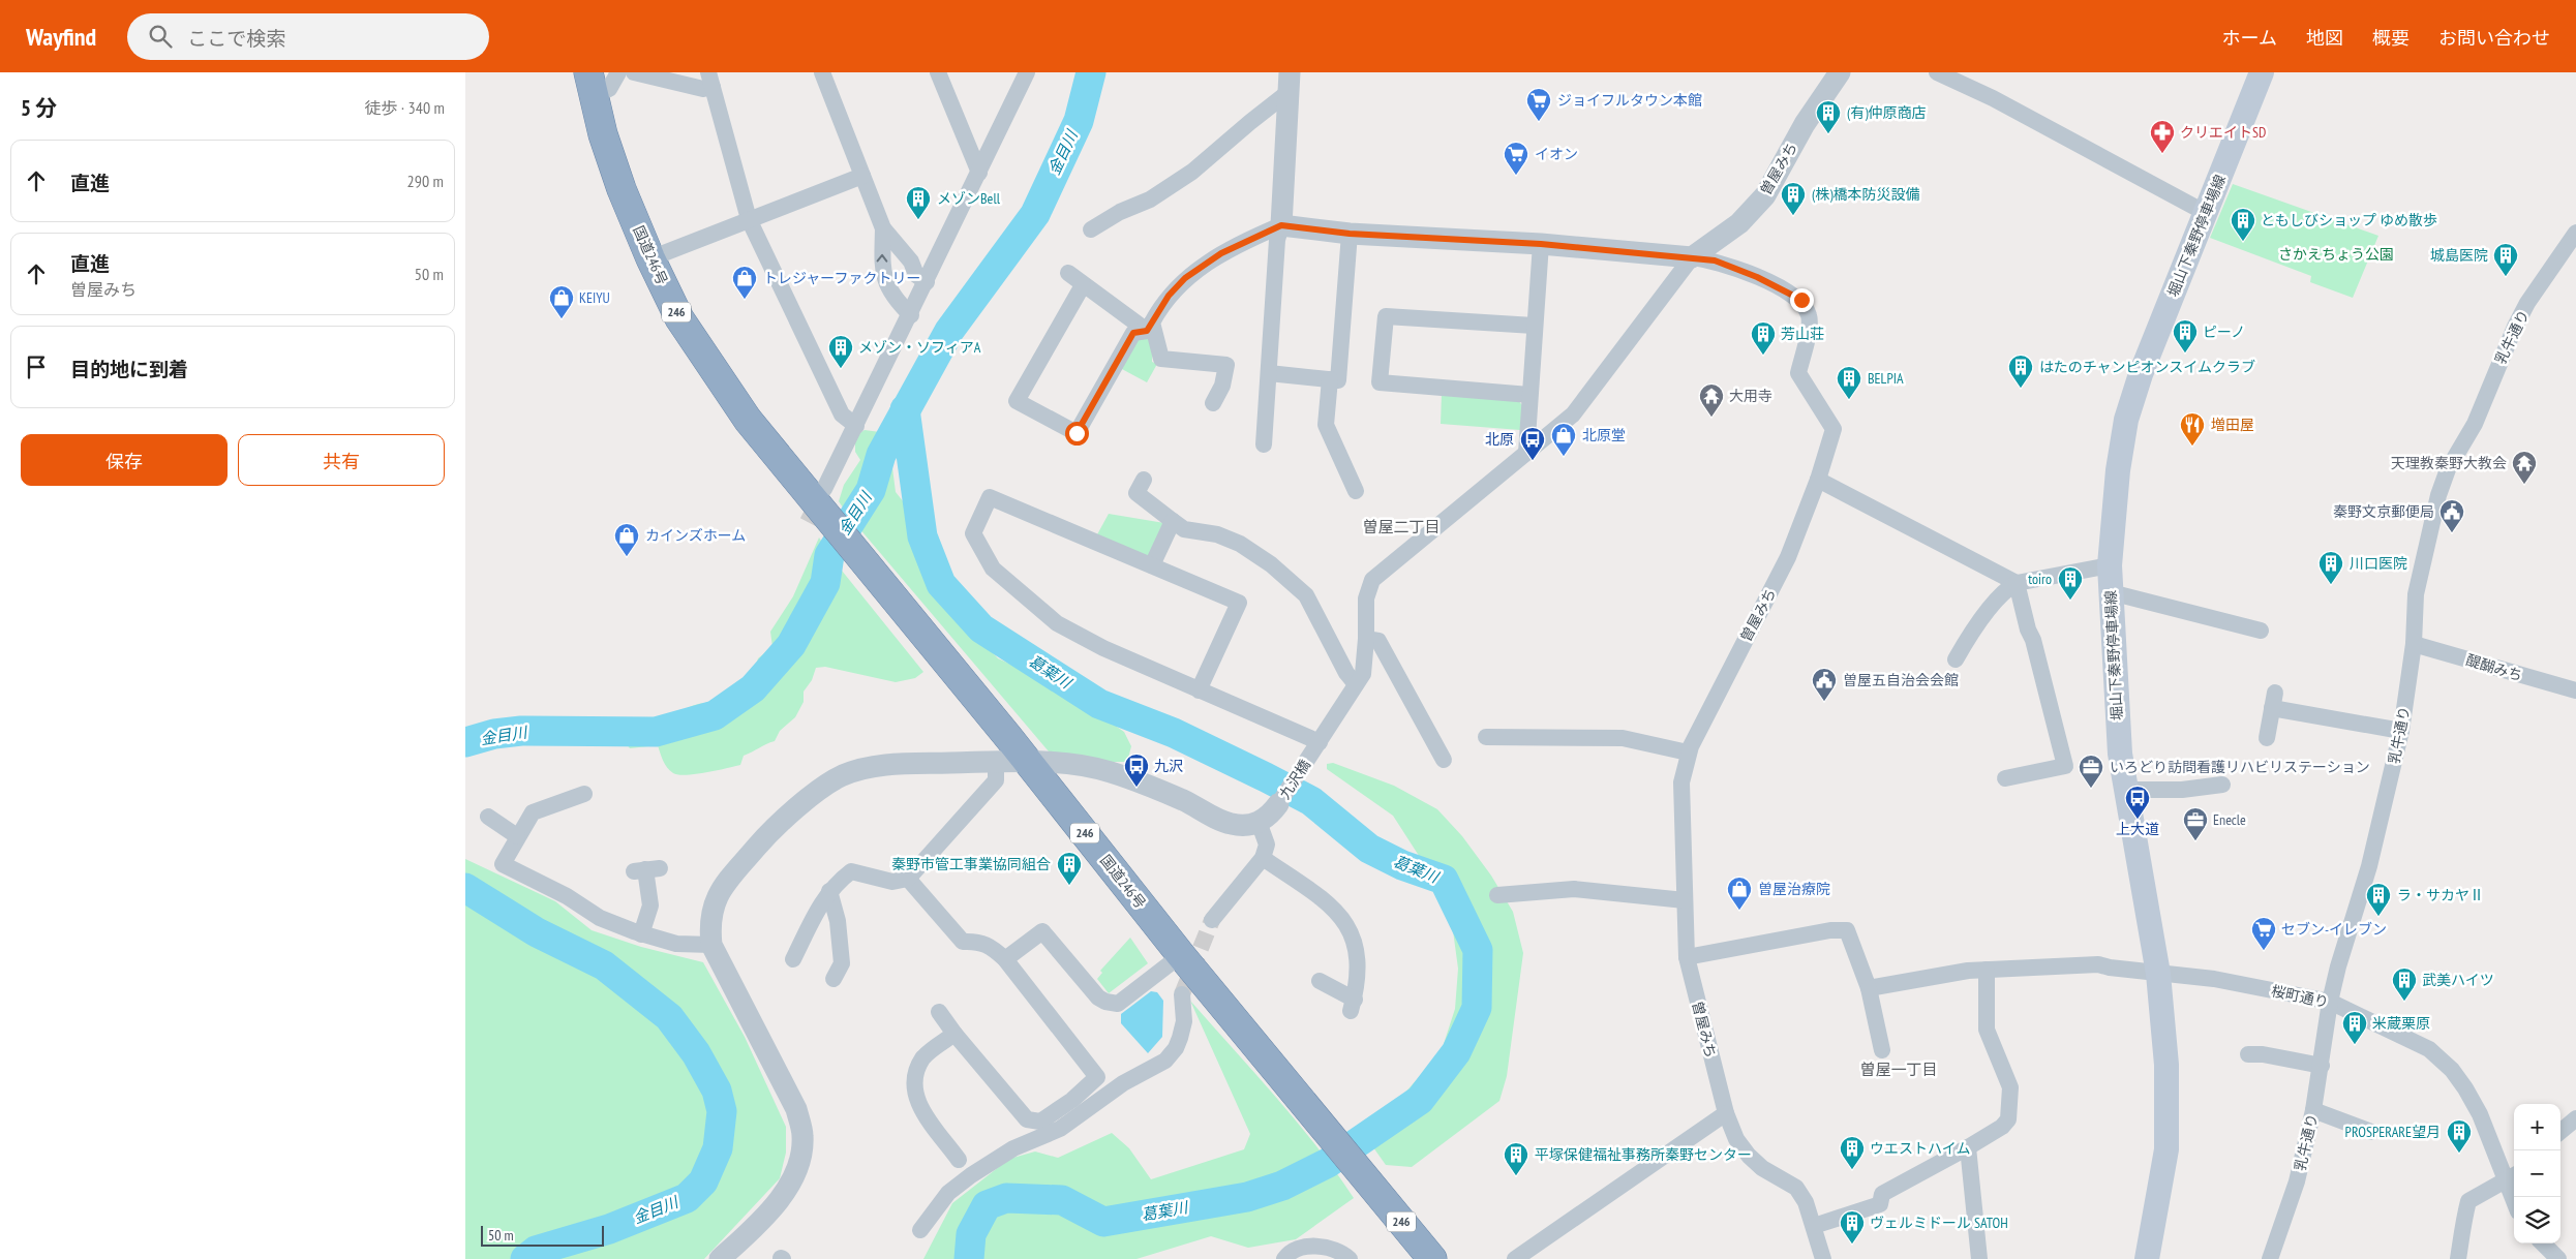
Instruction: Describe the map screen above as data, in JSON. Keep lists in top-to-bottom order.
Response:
{
  "streets": {
    "highway": ["国道246号", "246"],
    "main road": ["堀山下秦野停車場線"],
    "street": [
      "曽屋みち",
      "乳牛通り",
      "醍醐みち",
      "九沢橋",
      "桜町通り"
    ]
  },
  "crossings": [
    ["曽屋みち", "九沢橋"],
    ["堀山下秦野停車場線", "桜町通り"],
    ["乳牛通り", "醍醐みち"],
    ["乳牛通り", "桜町通り"]
  ],
  "districts": ["曽屋二丁目", "曽屋一丁目"],
  "water": ["金目川", "葛葉川"],
  "parks": ["さかえちょう公園"],
  "places": {
    "supermarket": ["ジョイフルタウン本館", "イオン", "セブン-イレブン"],
    "building": [
      "(有)仲原商店",
      "(株)橋本防災設備",
      "メゾンBell",
      "ともしびショップ ゆめ散歩",
      "城島医院",
      "ピーノ",
      "芳山荘",
      "メゾン・ソフィアA",
      "はたのチャンピオンスイムクラブ",
      "BELPIA",
      "川口医院",
      "toiro",
      "秦野市管工事業協同組合",
      "ラ・サカヤⅡ",
      "武美ハイツ",
      "米蔵栗原",
      "PROSPERARE望月",
      "ウエストハイム",
      "平塚保健福祉事務所秦野センター",
      "ヴェルミドール SATOH"
    ],
    "pharmacy": ["クリエイトSD"],
    "shop": [
      "トレジャーファクトリー",
      "KEIYU",
      "北原堂",
      "カインズホーム",
      "曽屋治療院"
    ],
    "temple": ["大用寺", "天理教秦野大教会"],
    "restaurant": ["増田屋"],
    "bus stop": ["北原", "九沢", "上大道"],
    "public building": ["秦野文京郵便局", "曽屋五自治会会館"],
    "office": ["いろどり訪問看護リハビリステーション", "Enecle"]
  },
  "scale_bar": "50 m",
  "page": {
    "header": "Wayfind",
    "search": "ここで検索",
    "nav": [
      "ホーム",
      "地図",
      "概要",
      "お問い合わせ"
    ],
    "heading": ["5 分", "徒歩 · 340 m"],
    "list": [
      ["直進", "290 m"],
      ["直進", "曽屋みち", "50 m"],
      "目的地に到着"
    ],
    "buttons": ["保存", "共有"],
    "map_buttons": ["+", "−"],
    "scale": "50 m"
  }
}
